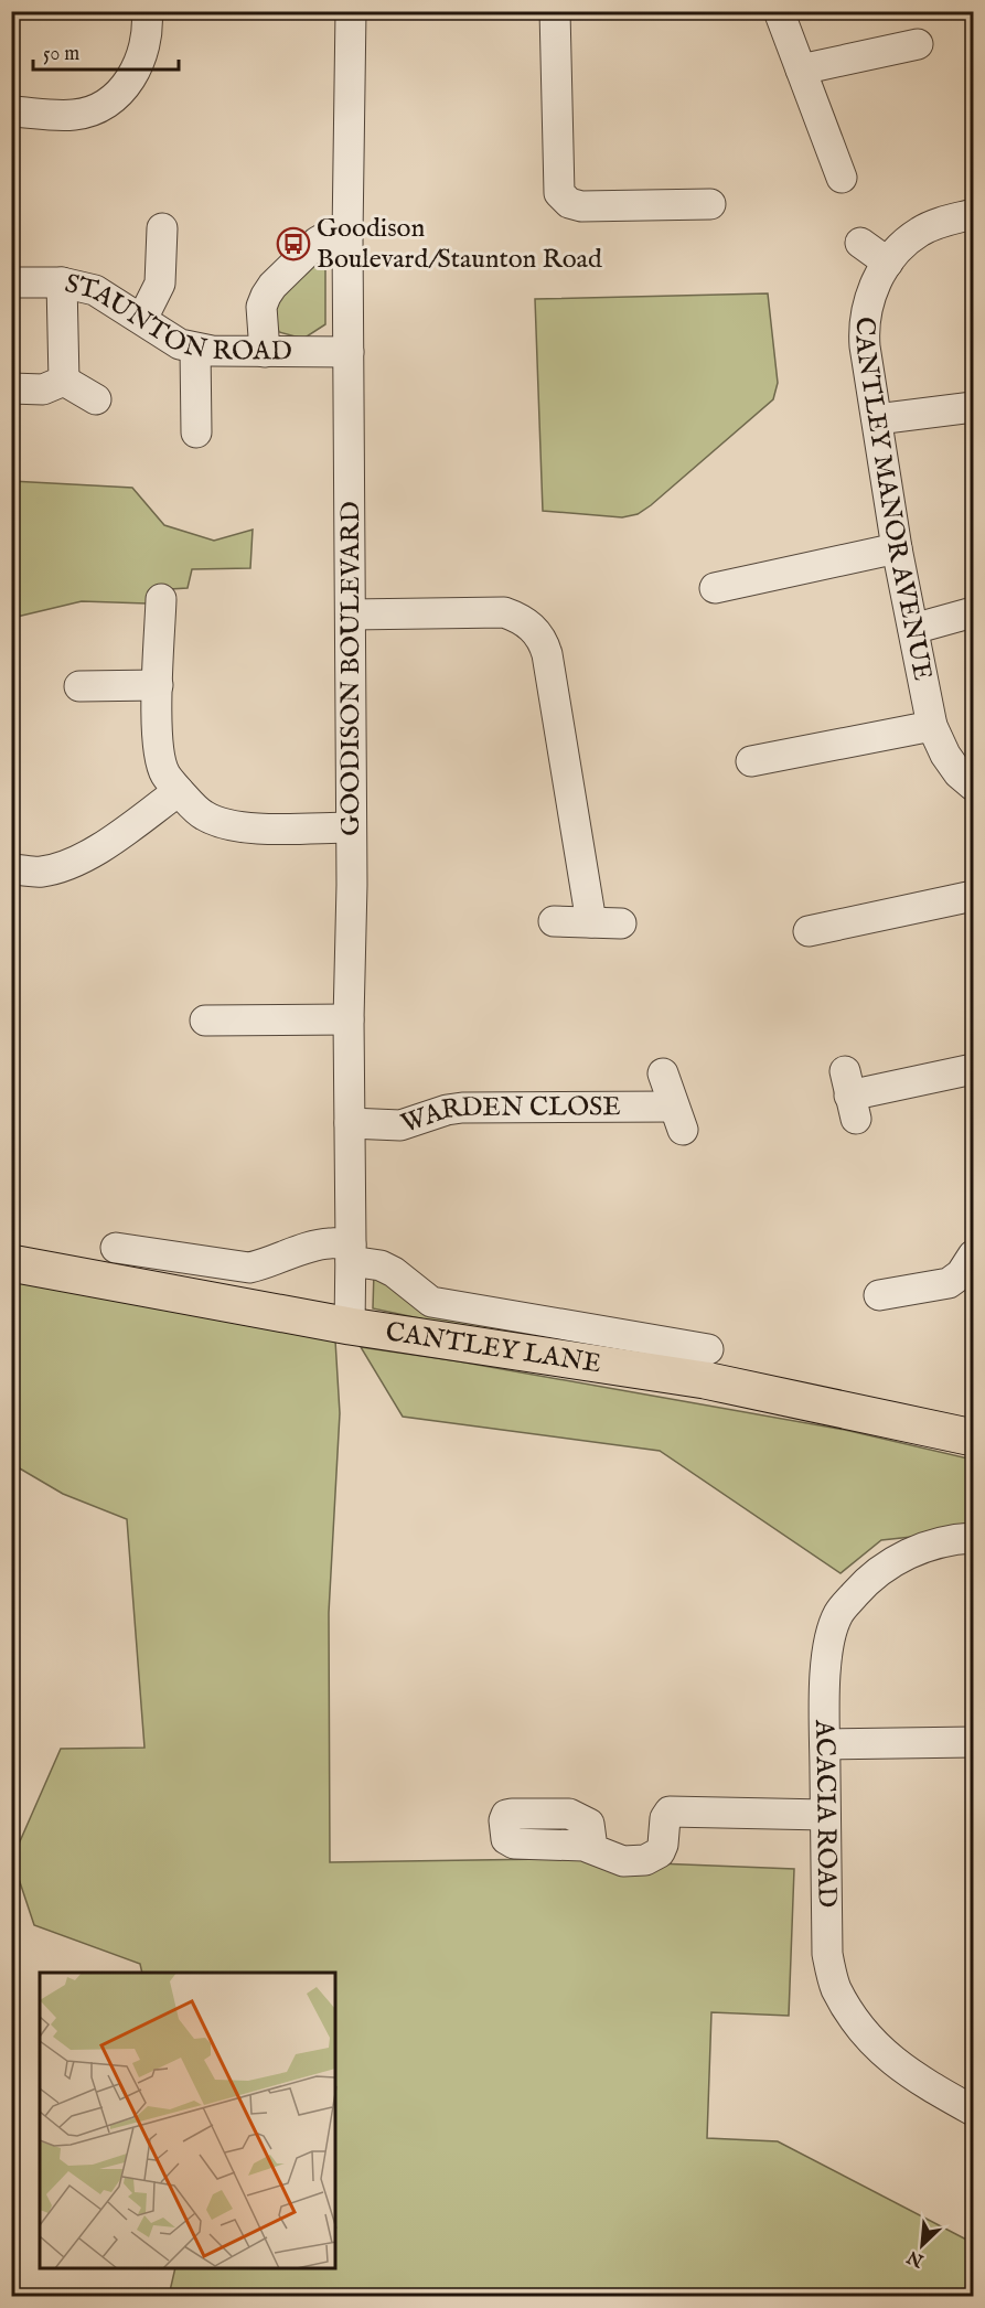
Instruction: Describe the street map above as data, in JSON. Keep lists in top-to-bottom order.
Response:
{
  "streets": {
    "main road": ["CANTLEY LANE"],
    "street": [
      "STAUNTON ROAD",
      "CANTLEY MANOR AVENUE",
      "GOODISON BOULEVARD",
      "WARDEN CLOSE",
      "ACACIA ROAD"
    ]
  },
  "crossings": [
    ["STAUNTON ROAD", "GOODISON BOULEVARD"],
    ["GOODISON BOULEVARD", "WARDEN CLOSE"],
    ["GOODISON BOULEVARD", "CANTLEY LANE"]
  ],
  "places": {
    "bus stop": ["Goodison Boulevard/Staunton Road"]
  },
  "scale_bar": "50 m",
  "north": "bottom left"
}
